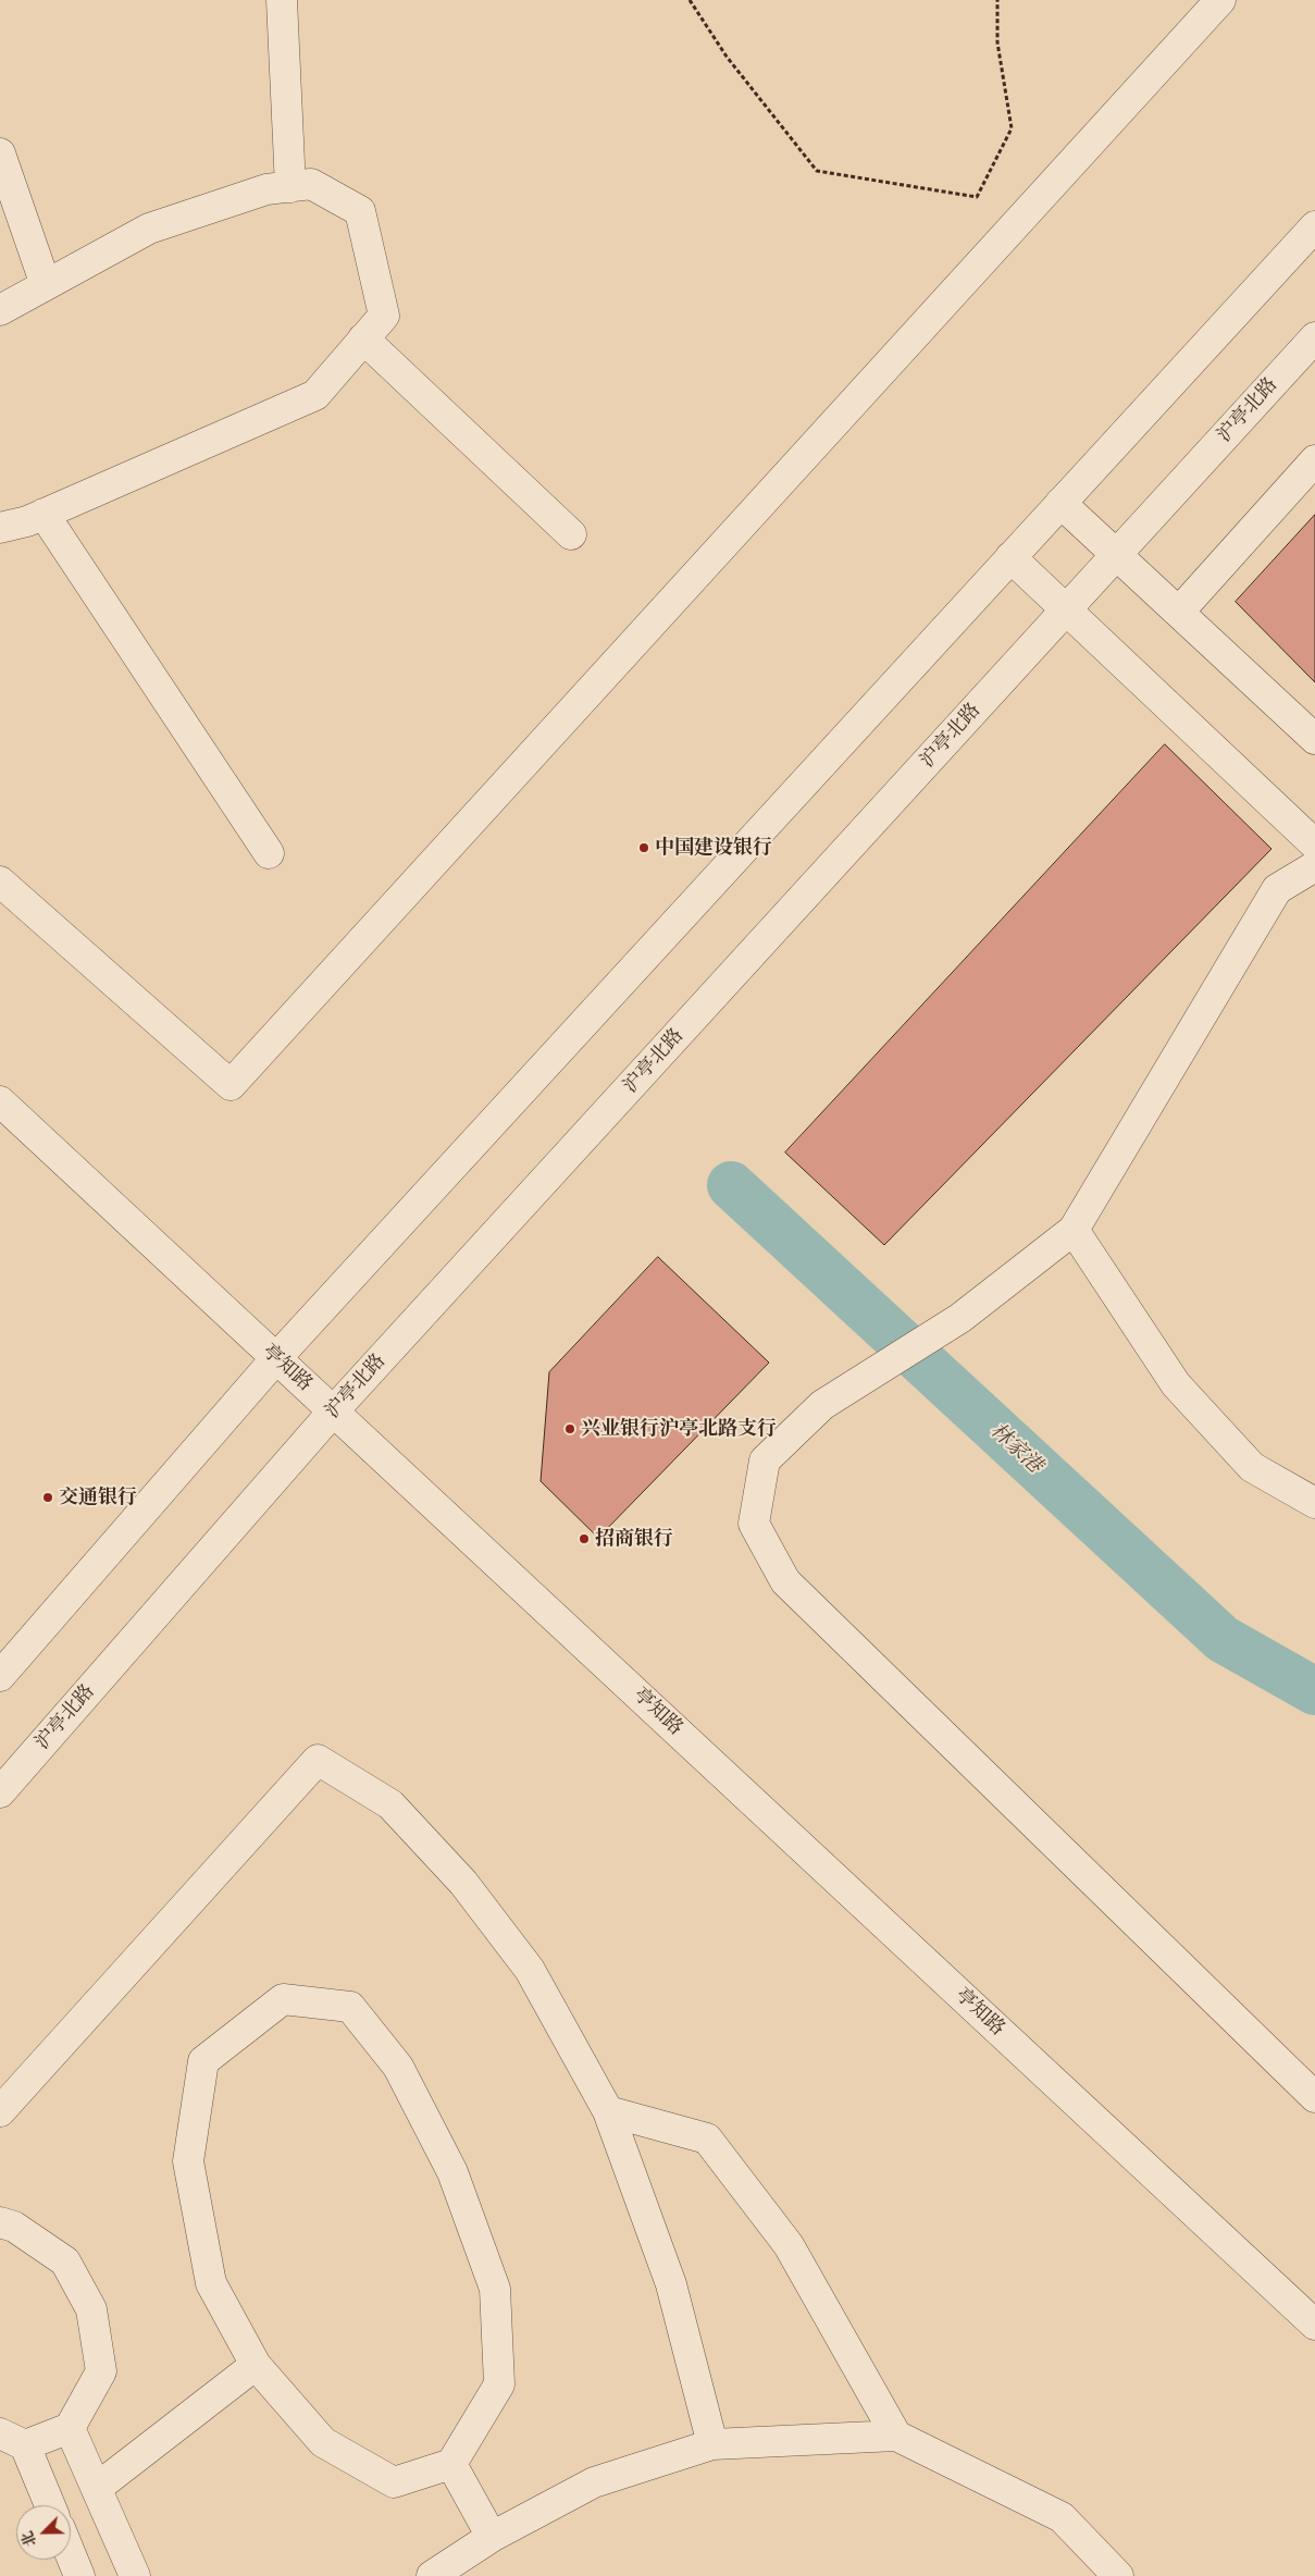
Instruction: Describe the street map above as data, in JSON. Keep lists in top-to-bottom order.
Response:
{
  "streets": {
    "street": ["沪亭北路", "亭知路"]
  },
  "crossings": [
    ["沪亭北路", "亭知路"]
  ],
  "water": ["林家港"],
  "places": [
    "中国建设银行",
    "兴业银行沪亭北路支行",
    "交通银行",
    "招商银行"
  ],
  "north": "bottom left"
}
